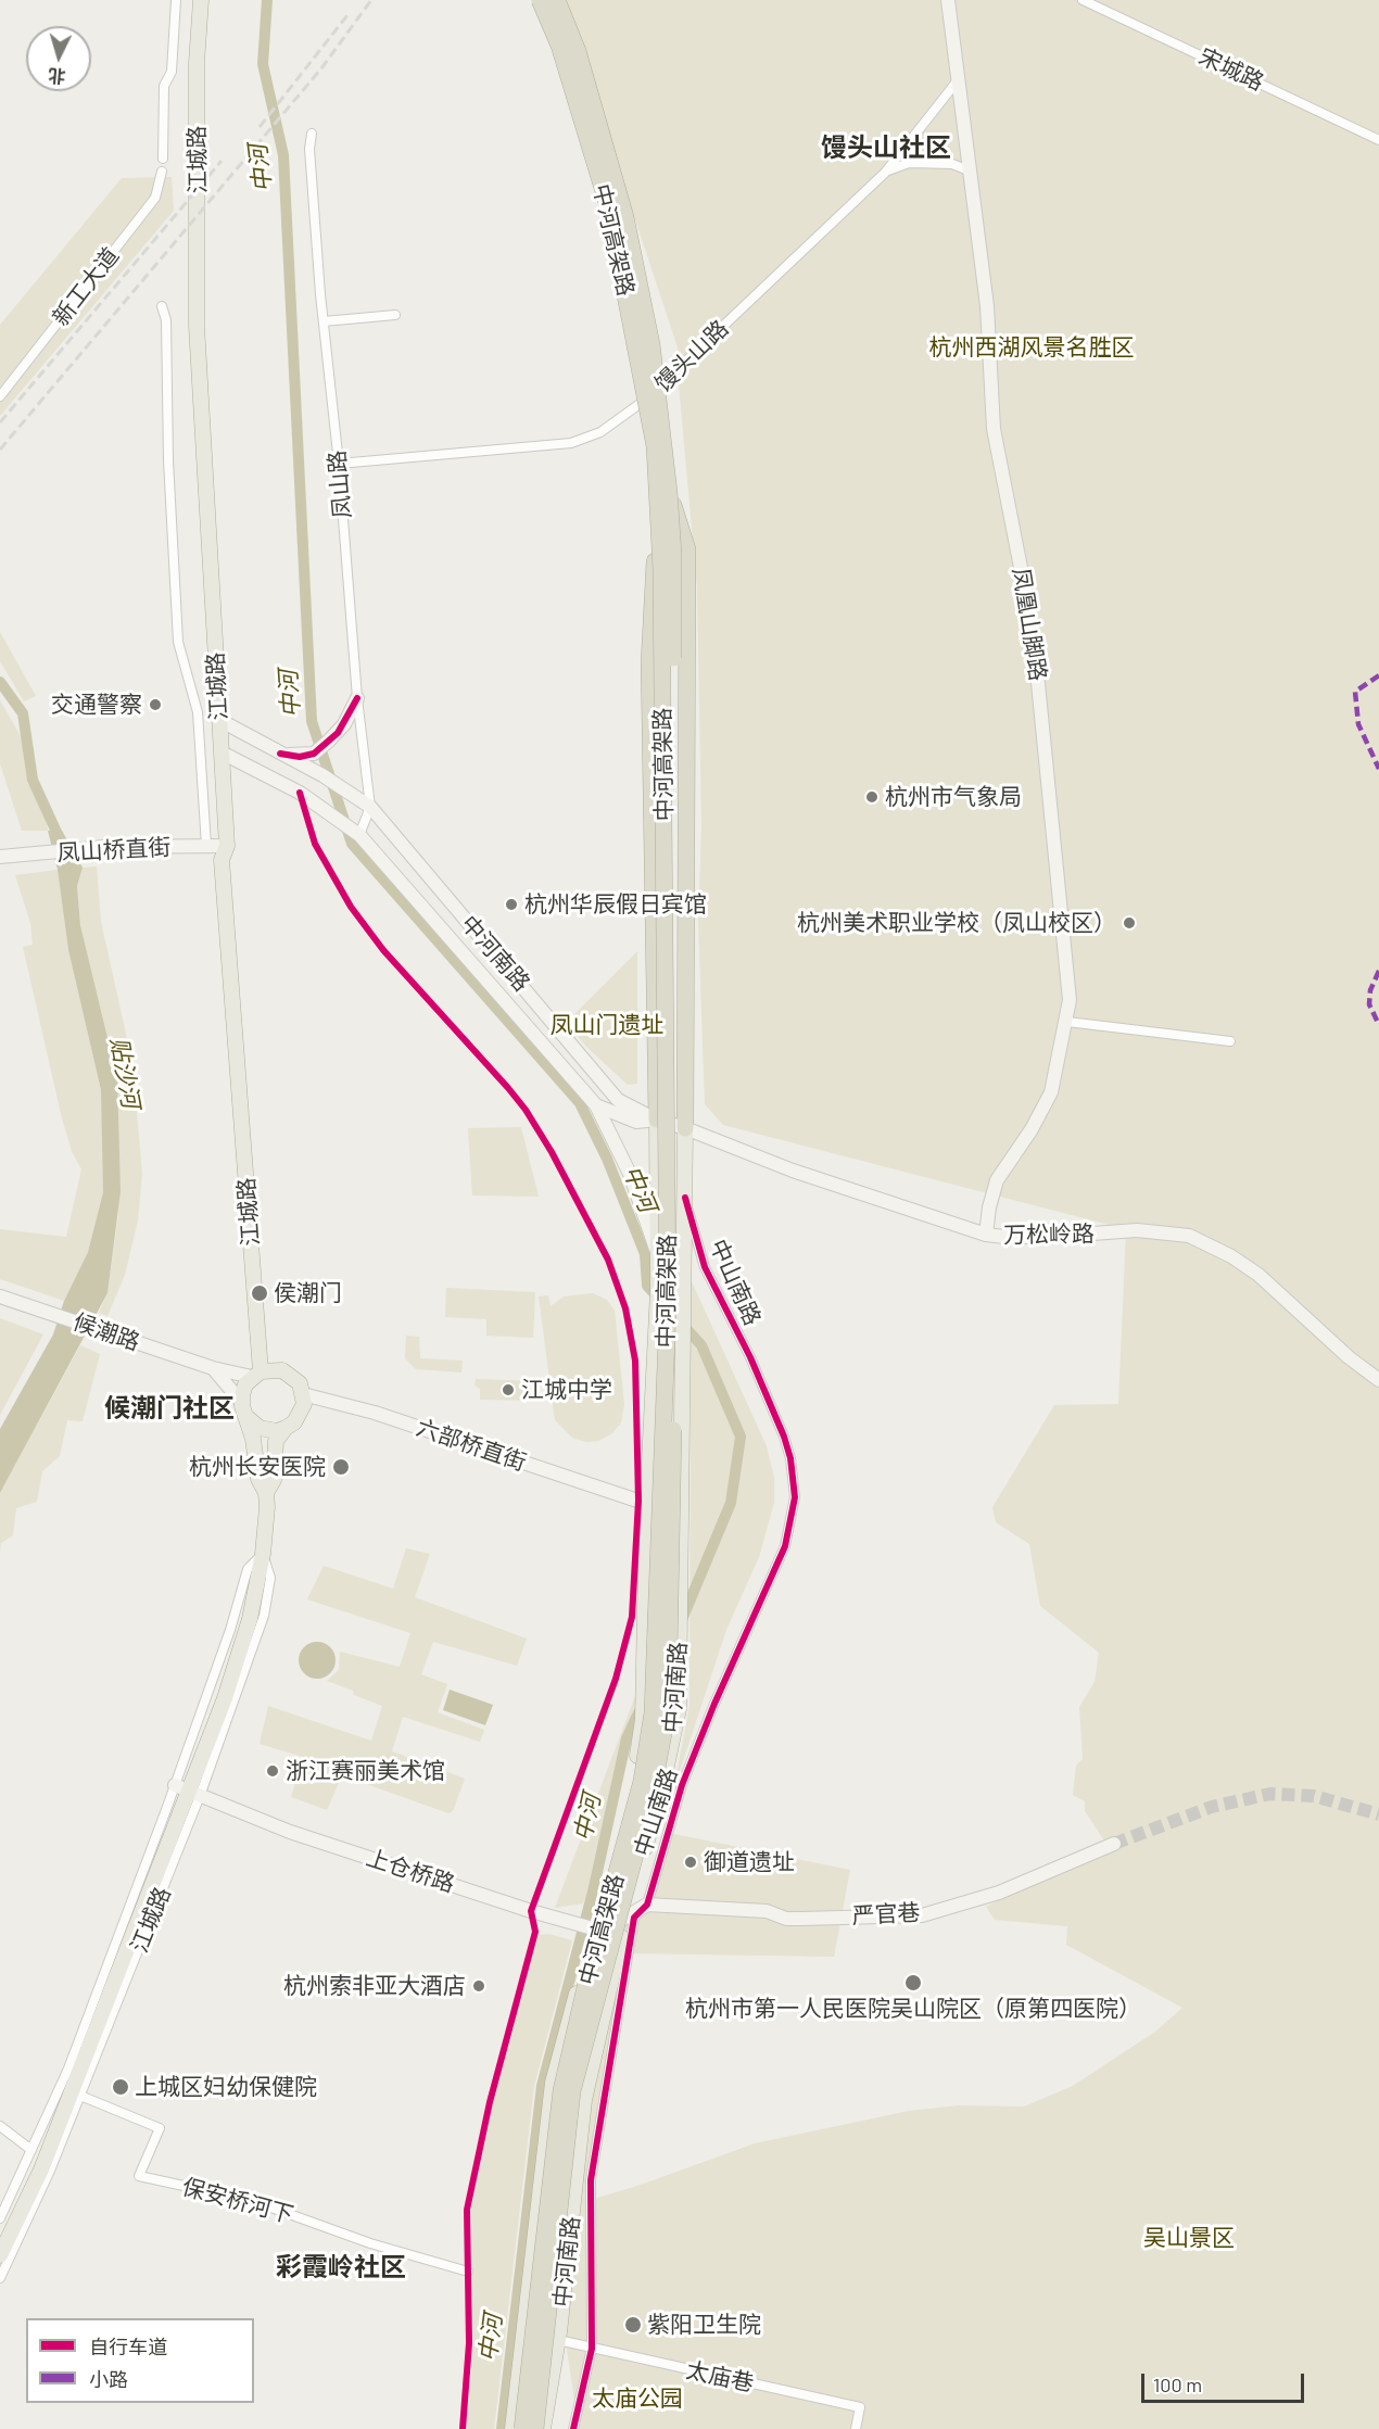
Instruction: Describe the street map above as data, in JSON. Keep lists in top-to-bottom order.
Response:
{
  "streets": {
    "highway": ["中河高架路"],
    "main road": ["江城路", "中河南路"],
    "street": [
      "宋城路",
      "新工大道",
      "馒头山路",
      "凤山路",
      "凤凰山脚路",
      "凤山桥直街",
      "万松岭路",
      "中山南路",
      "候潮路",
      "六部桥直街",
      "上仓桥路",
      "严官巷",
      "保安桥河下",
      "太庙巷"
    ]
  },
  "crossings": [
    ["江城路", "凤山桥直街"],
    ["江城路", "中河南路"],
    ["江城路", "候潮路"],
    ["江城路", "六部桥直街"],
    ["江城路", "上仓桥路"],
    ["江城路", "保安桥河下"],
    ["馒头山路", "凤山路"],
    ["馒头山路", "凤凰山脚路"],
    ["凤山路", "中河南路"],
    ["凤凰山脚路", "万松岭路"],
    ["中河南路", "万松岭路"],
    ["中河南路", "中山南路"],
    ["中河南路", "六部桥直街"],
    ["中河南路", "上仓桥路"],
    ["中河南路", "太庙巷"],
    ["中山南路", "严官巷"],
    ["中山南路", "太庙巷"],
    ["候潮路", "六部桥直街"]
  ],
  "districts": ["馒头山社区", "候潮门社区", "彩霞岭社区"],
  "water": ["中河", "贴沙河"],
  "parks": [
    "杭州西湖风景名胜区",
    "凤山门遗址",
    "吴山景区",
    "太庙公园"
  ],
  "places": [
    "交通警察",
    "杭州市气象局",
    "杭州华辰假日宾馆",
    "杭州美术职业学校（凤山校区）",
    "侯潮门",
    "江城中学",
    "杭州长安医院",
    "浙江赛丽美术馆",
    "御道遗址",
    "杭州市第一人民医院吴山院区（原第四医院）",
    "杭州索非亚大酒店",
    "上城区妇幼保健院",
    "紫阳卫生院"
  ],
  "legend": ["自行车道", "小路"],
  "scale_bar": "100 m",
  "north": "bottom"
}
